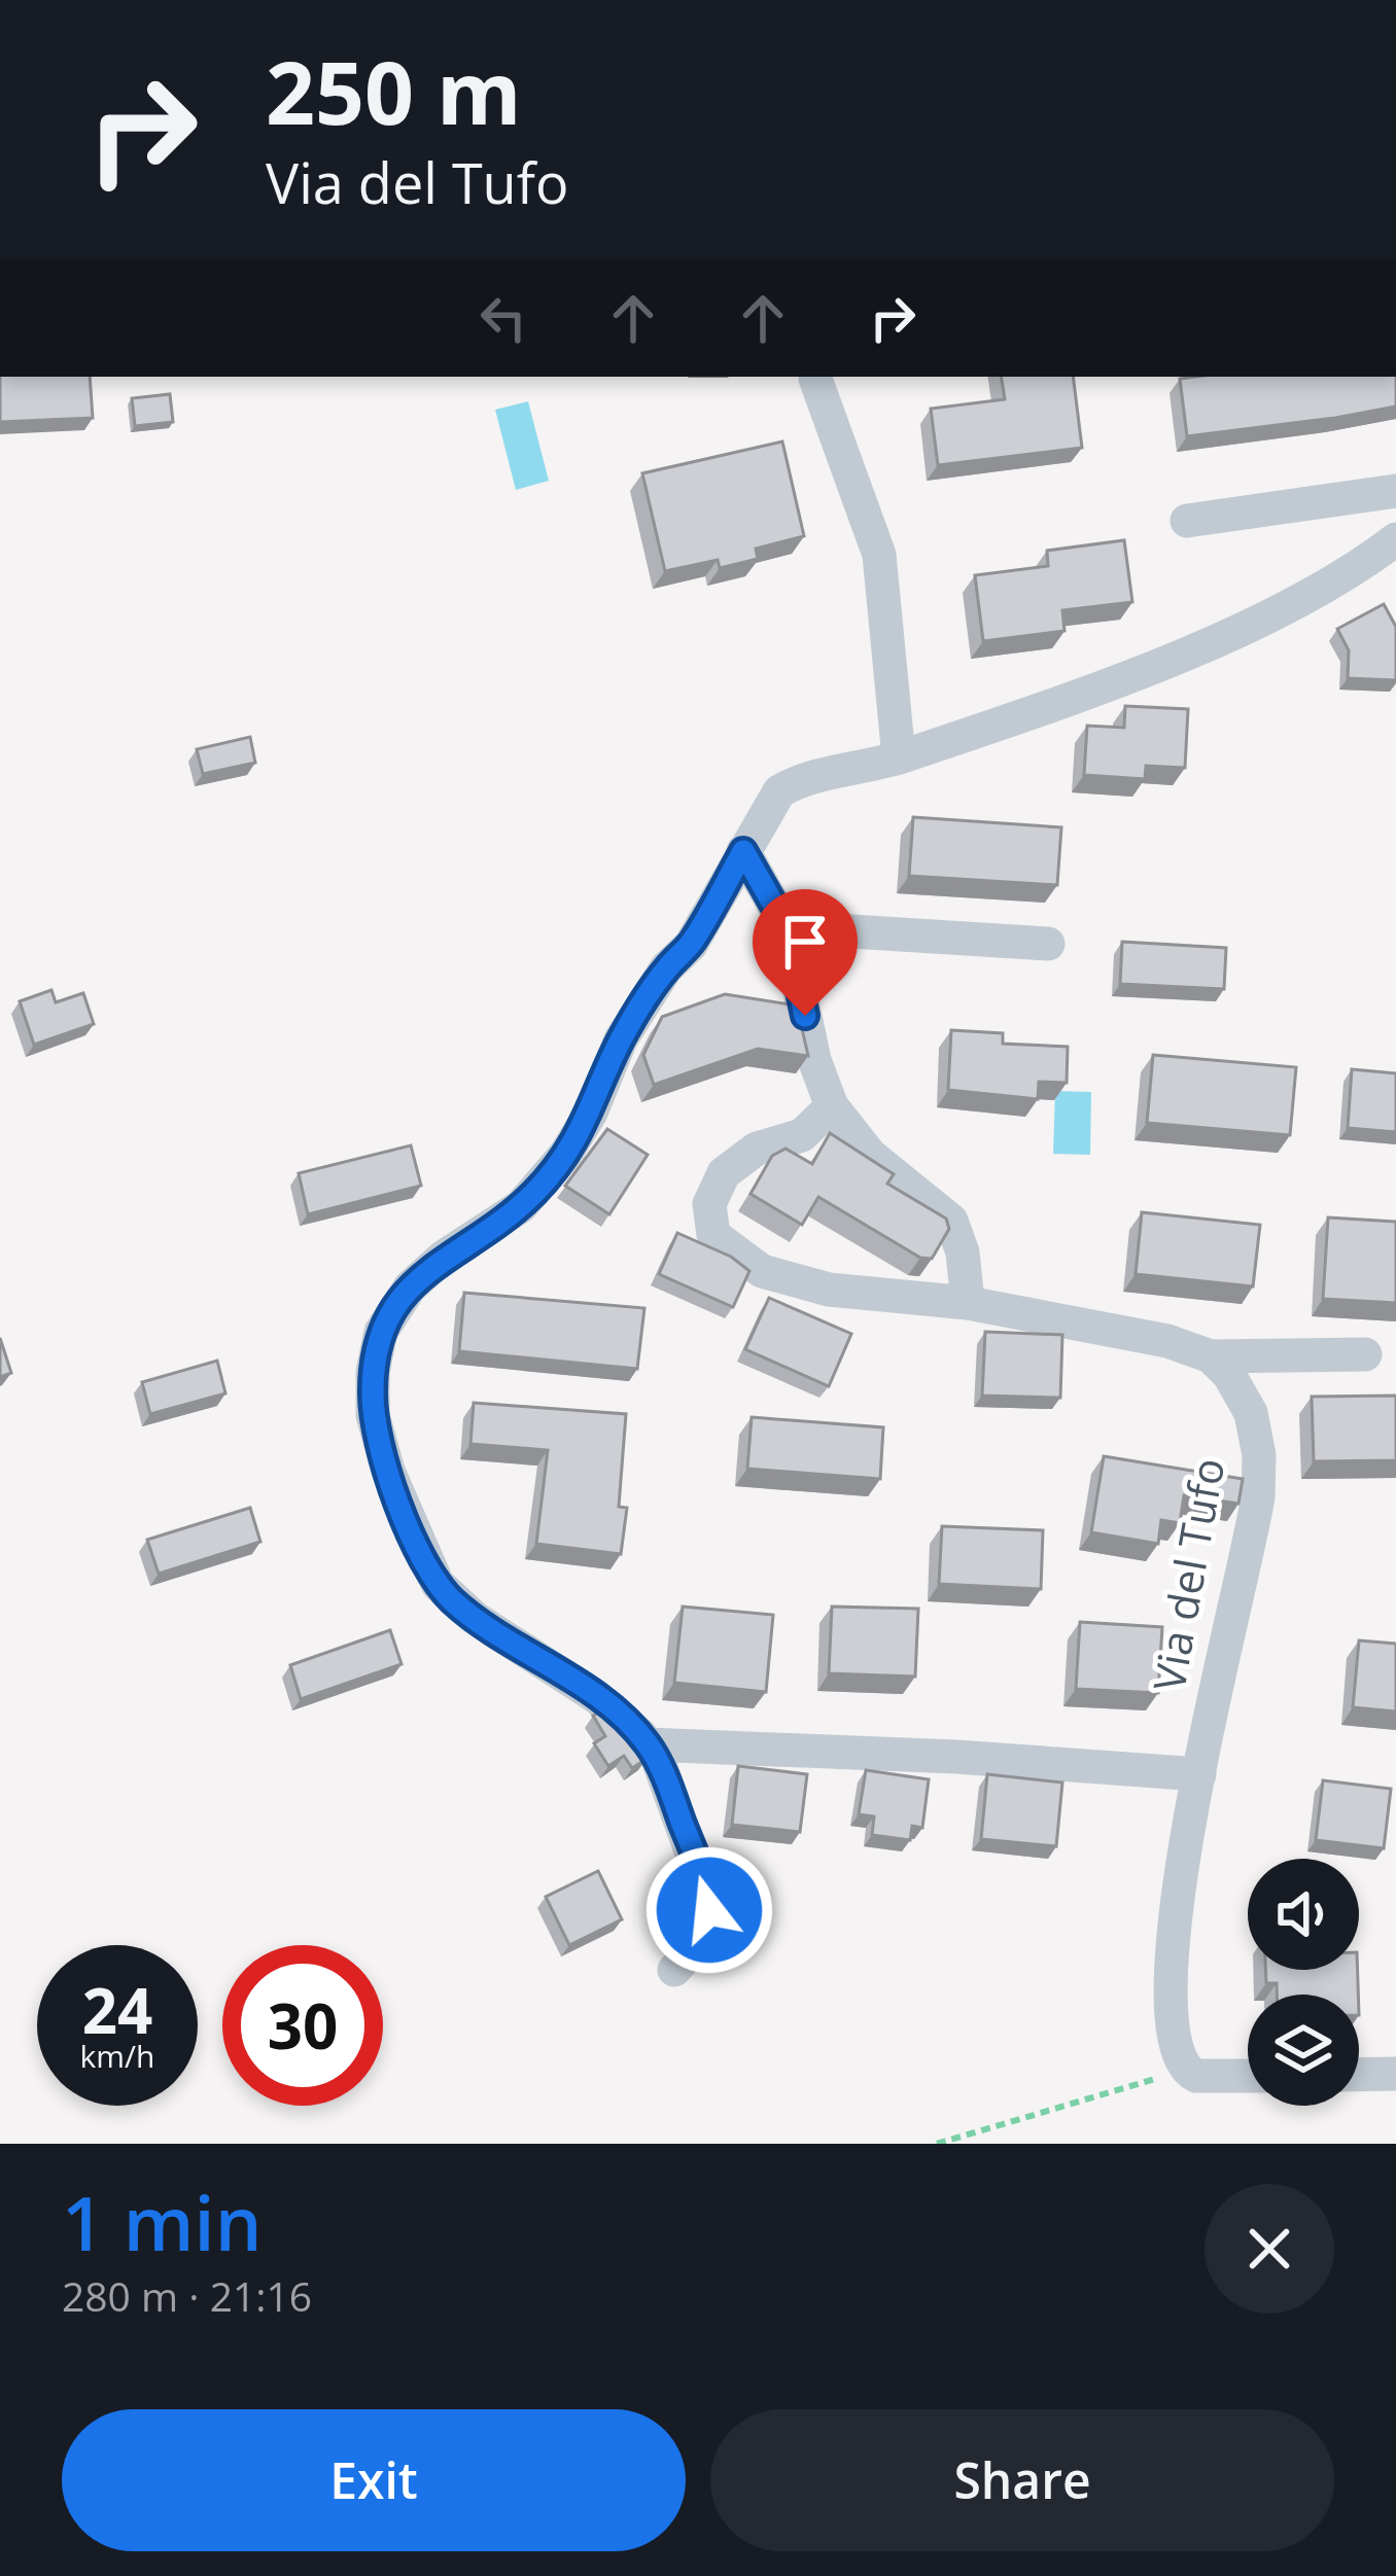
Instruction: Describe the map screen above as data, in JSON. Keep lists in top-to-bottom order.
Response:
{
  "streets": {
    "street": ["Via del Tufo"]
  },
  "page": {
    "turn": ["250 m", "Via del Tufo"],
    "speed": "24 km/h",
    "limit": "30",
    "heading": ["1 min", "280 m · 21:16"],
    "buttons": ["Exit", "Share"]
  }
}
